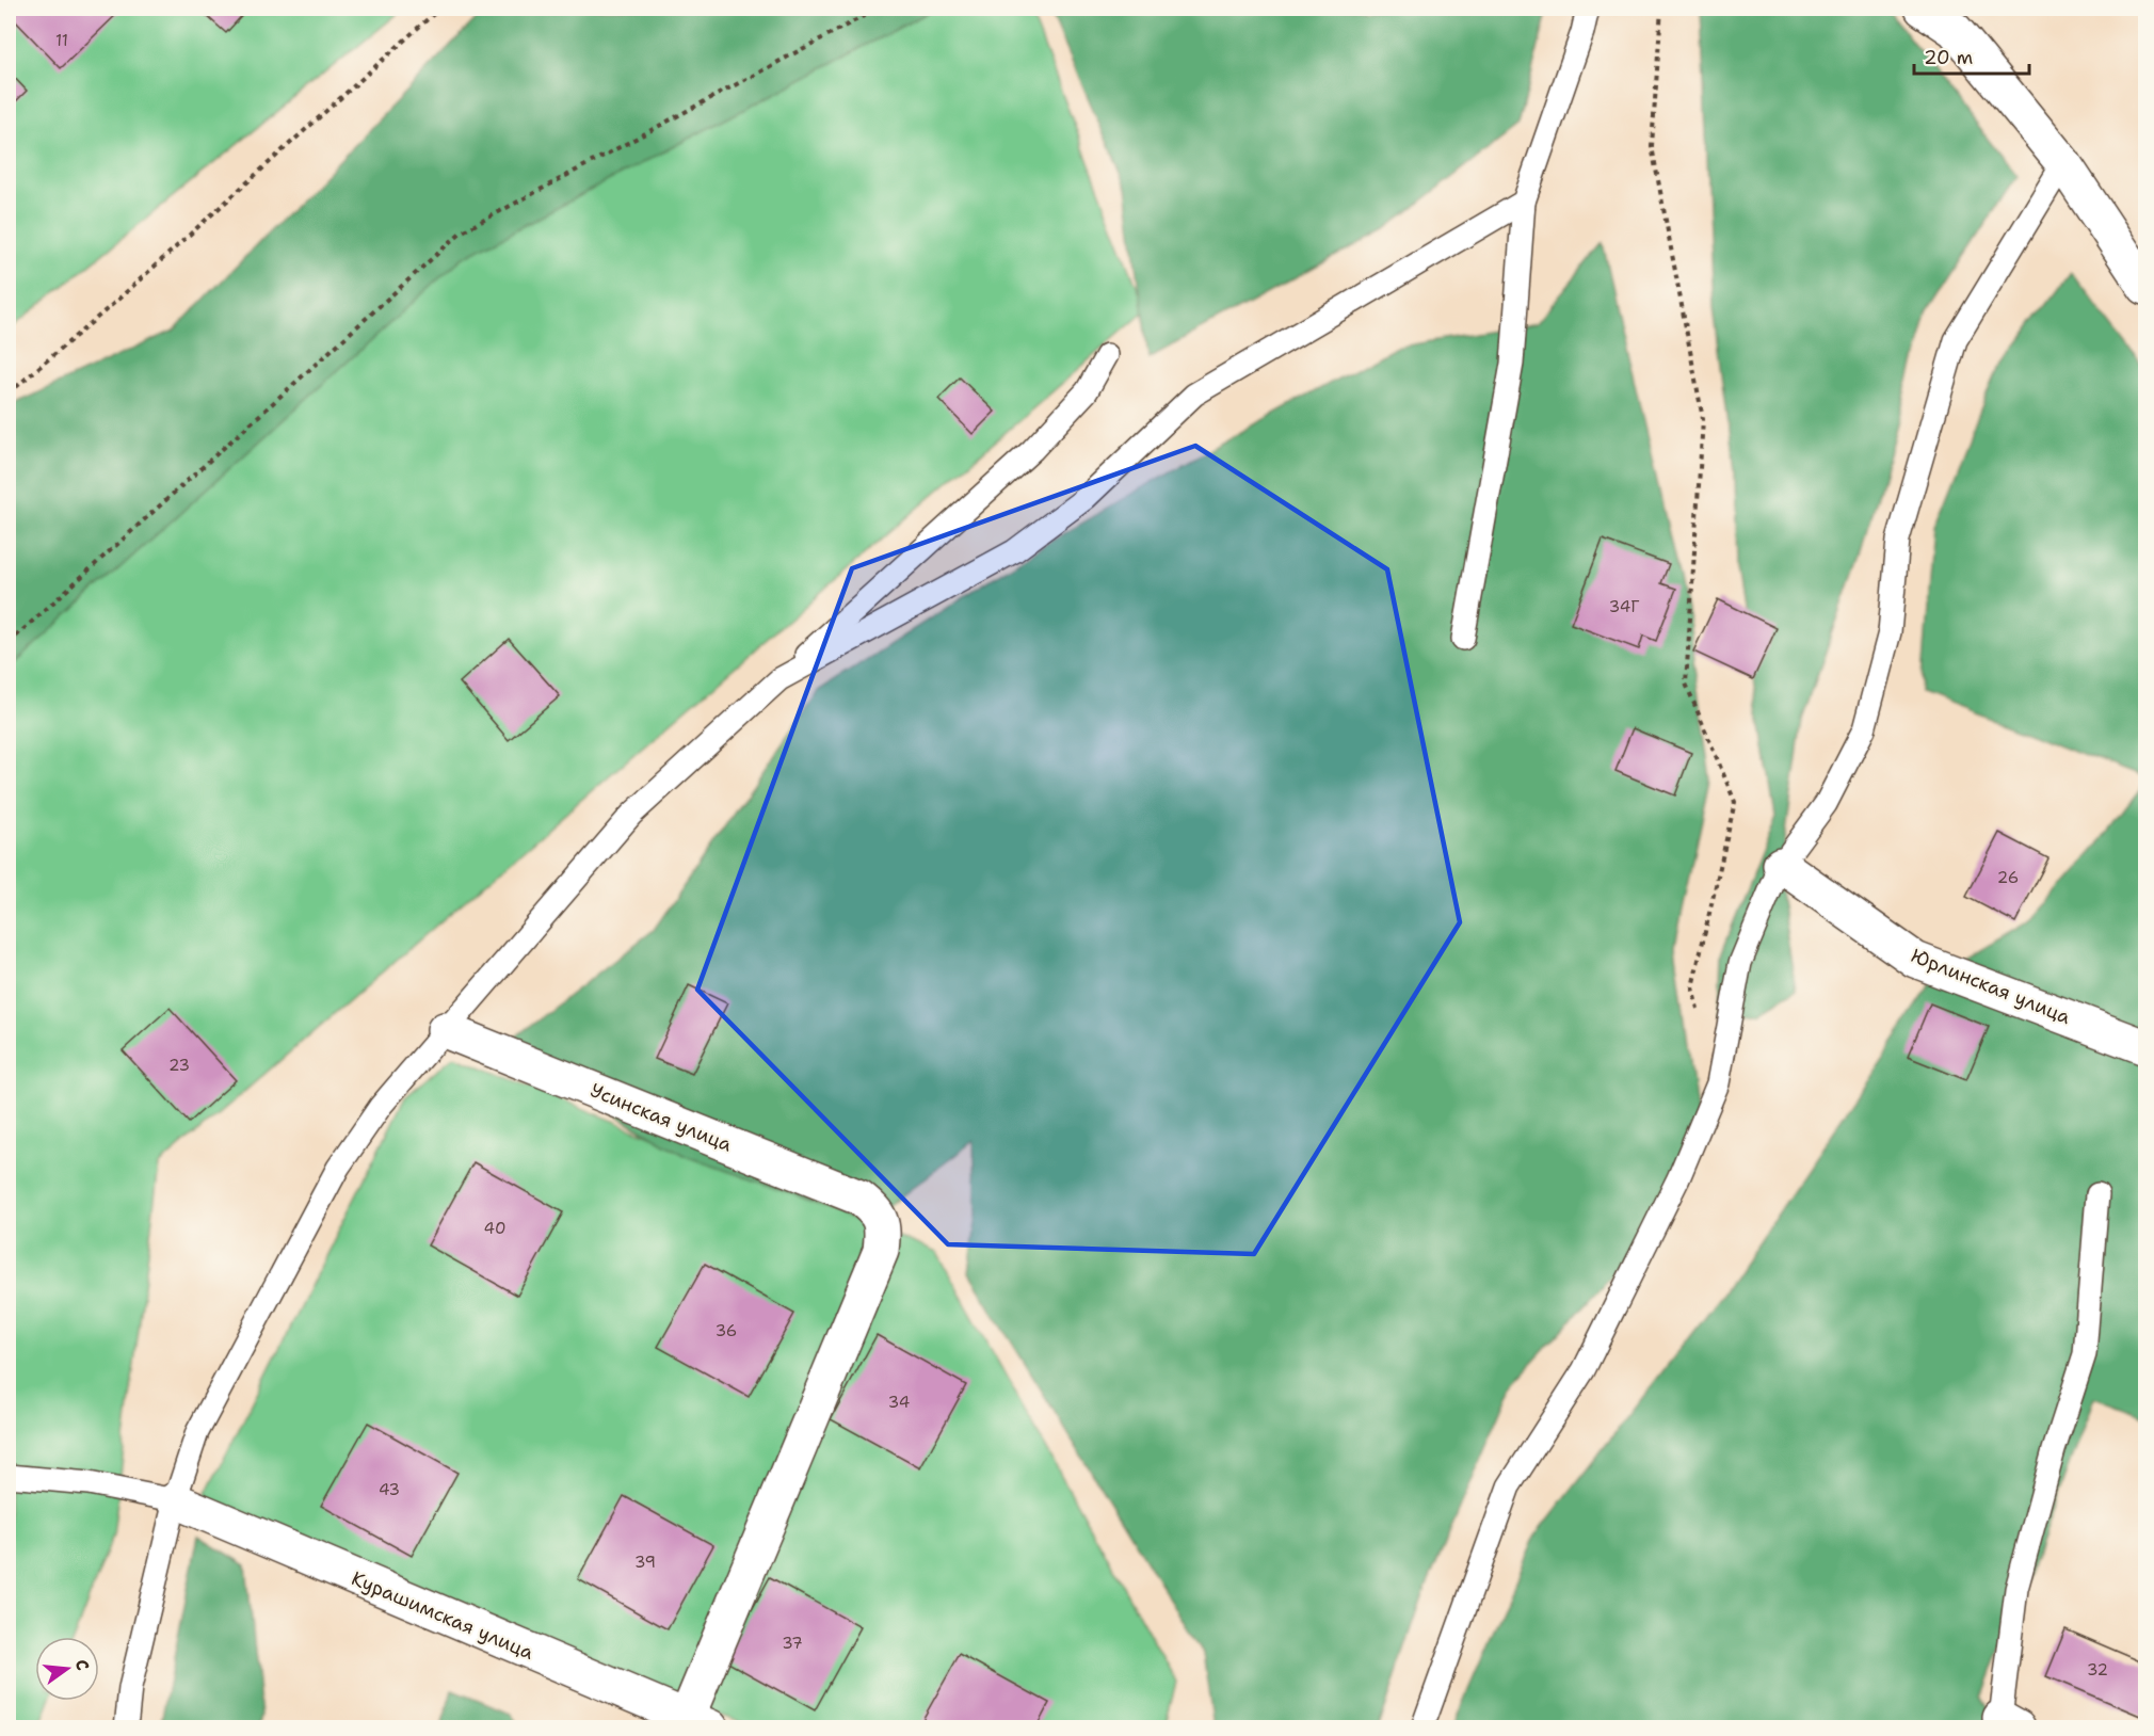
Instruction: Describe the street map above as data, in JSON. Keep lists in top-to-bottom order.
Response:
{
  "streets": {
    "street": ["Юрлинская улица", "Усинская улица", "Курашимская улица"]
  },
  "crossings": [
    ["Усинская улица", "Курашимская улица"]
  ],
  "house_numbers": [
    "11",
    "34Г",
    "26",
    "23",
    "40",
    "36",
    "34",
    "43",
    "39",
    "37",
    "32"
  ],
  "scale_bar": "20 m",
  "north": "right"
}
